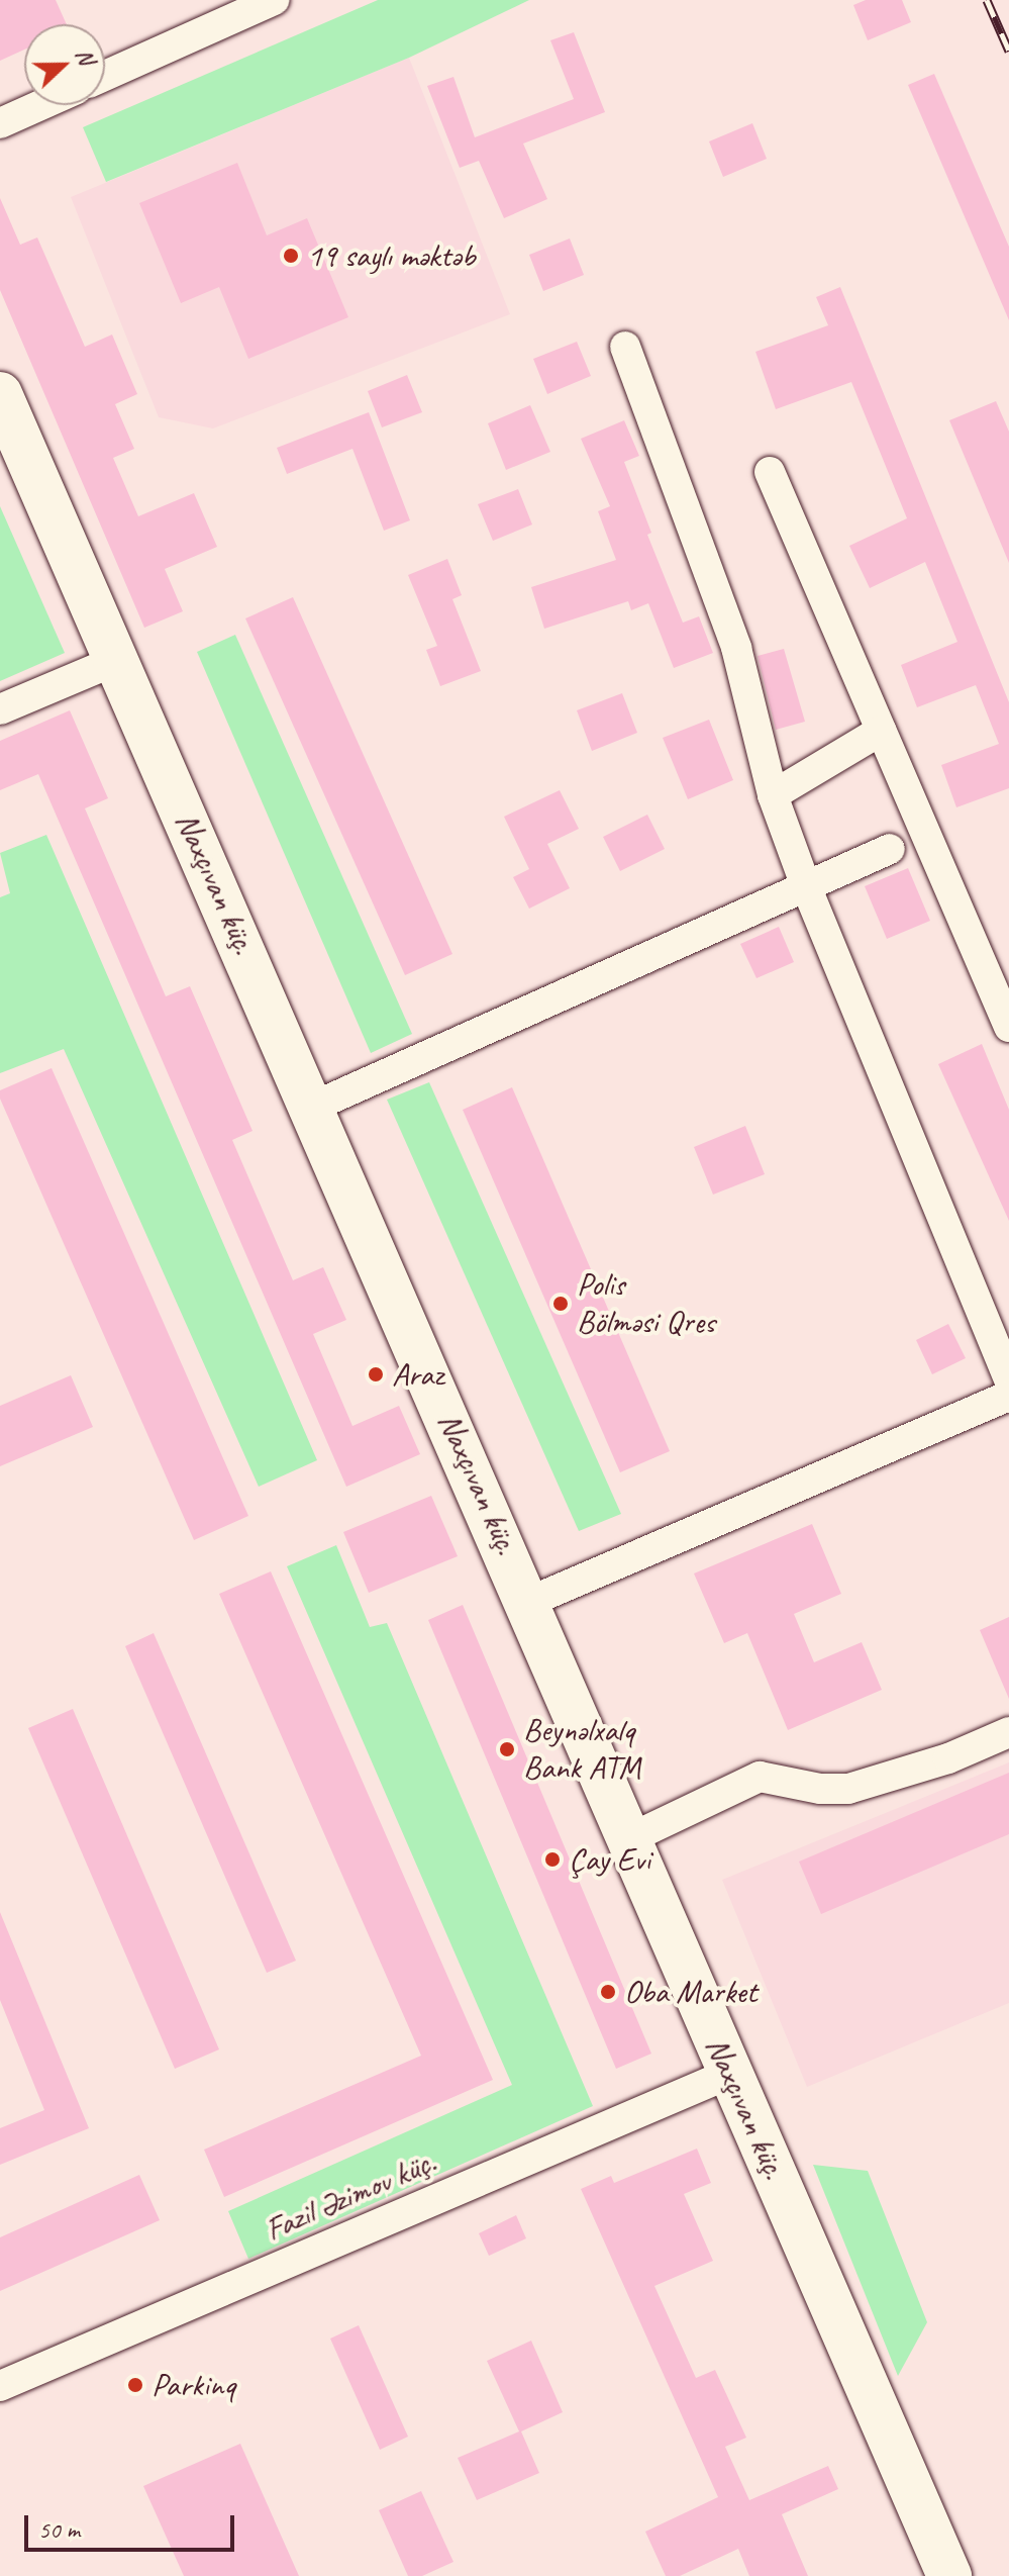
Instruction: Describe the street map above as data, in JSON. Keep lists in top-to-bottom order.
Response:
{
  "streets": {
    "street": ["Naxçıvan küç.", "Fazil Əzimov küç."]
  },
  "crossings": [
    ["Naxçıvan küç.", "Fazil Əzimov küç."]
  ],
  "places": [
    "19 saylı məktəb",
    "Polis Bölməsi Qres",
    "Araz",
    "Beynəlxalq Bank ATM",
    "Çay Evi",
    "Oba Market",
    "Parkinq"
  ],
  "scale_bar": "50 m",
  "north": "right"
}
